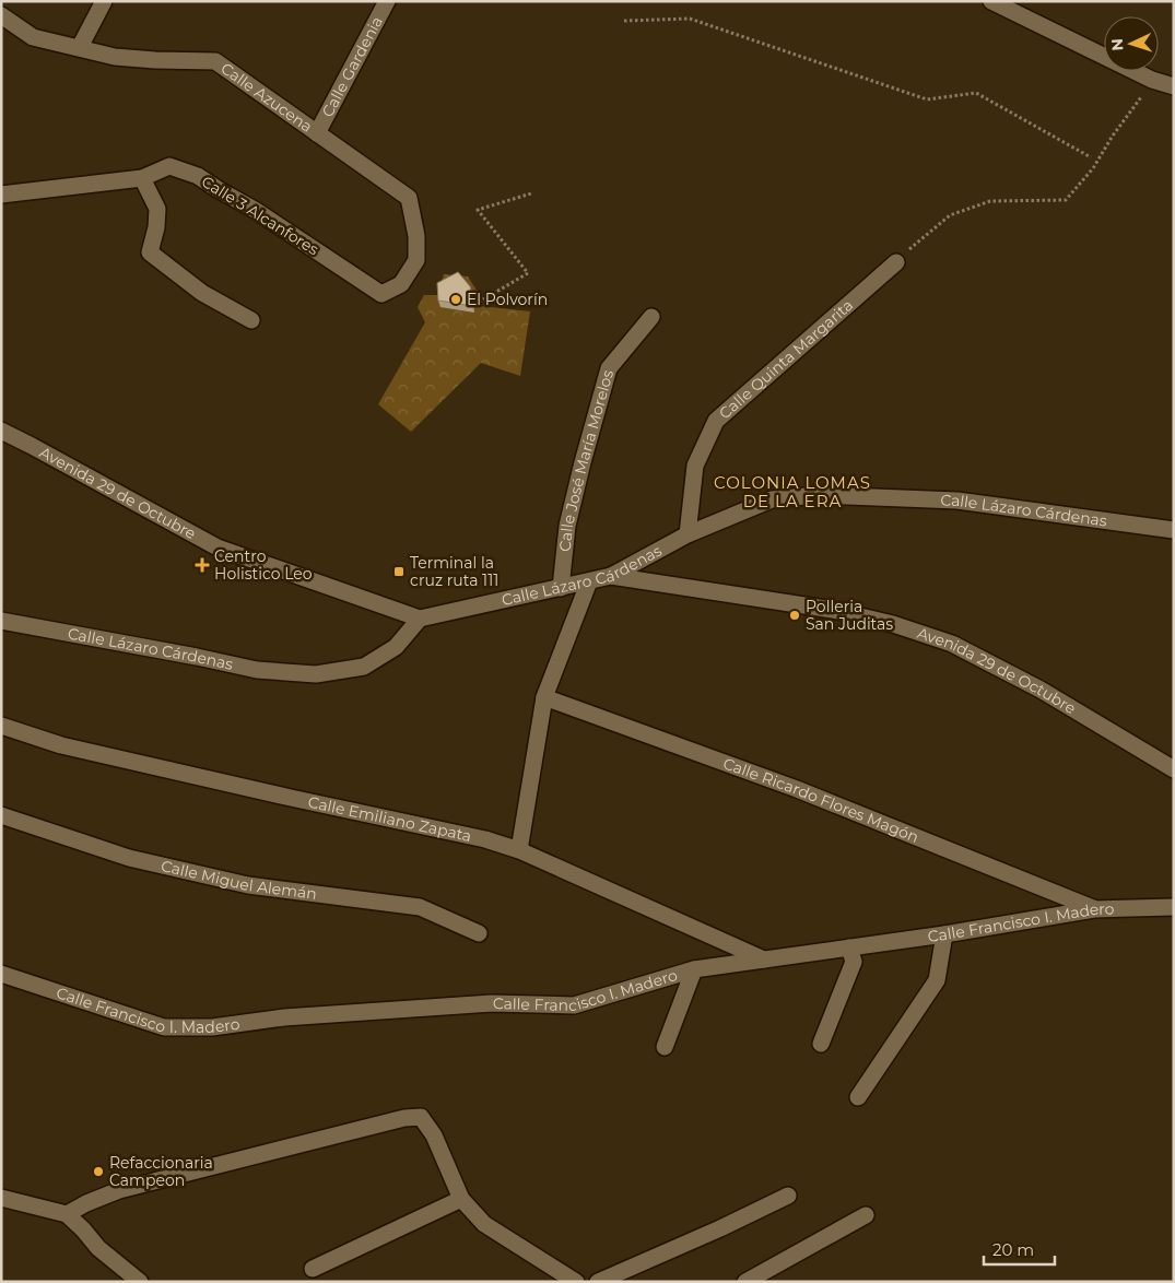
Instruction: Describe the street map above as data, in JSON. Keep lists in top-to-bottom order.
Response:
{
  "streets": {
    "street": [
      "Calle Gardenia",
      "Calle Azucena",
      "Calle 3 Alcanfores",
      "Calle Quinta Margarita",
      "Calle José María Morelos",
      "Avenida 29 de Octubre",
      "Calle Lázaro Cárdenas",
      "Calle Ricardo Flores Magón",
      "Calle Emiliano Zapata",
      "Calle Miguel Alemán",
      "Calle Francisco I. Madero"
    ]
  },
  "crossings": [
    ["Calle Gardenia", "Calle Azucena"],
    ["Calle Azucena", "Calle 3 Alcanfores"],
    ["Calle Quinta Margarita", "Calle Lázaro Cárdenas"],
    ["Calle José María Morelos", "Calle Lázaro Cárdenas"],
    ["Avenida 29 de Octubre", "Calle Lázaro Cárdenas"],
    ["Calle Ricardo Flores Magón", "Calle Francisco I. Madero"],
    ["Calle Emiliano Zapata", "Calle Francisco I. Madero"]
  ],
  "districts": ["COLONIA LOMAS DE LA ERA"],
  "places": {
    "other": ["El Polvorín", "Polleria San Juditas", "Refaccionaria Campeon"],
    "health": ["Centro Holistico Leo"],
    "transit": ["Terminal la cruz ruta 111"]
  },
  "scale_bar": "20 m",
  "north": "left"
}
